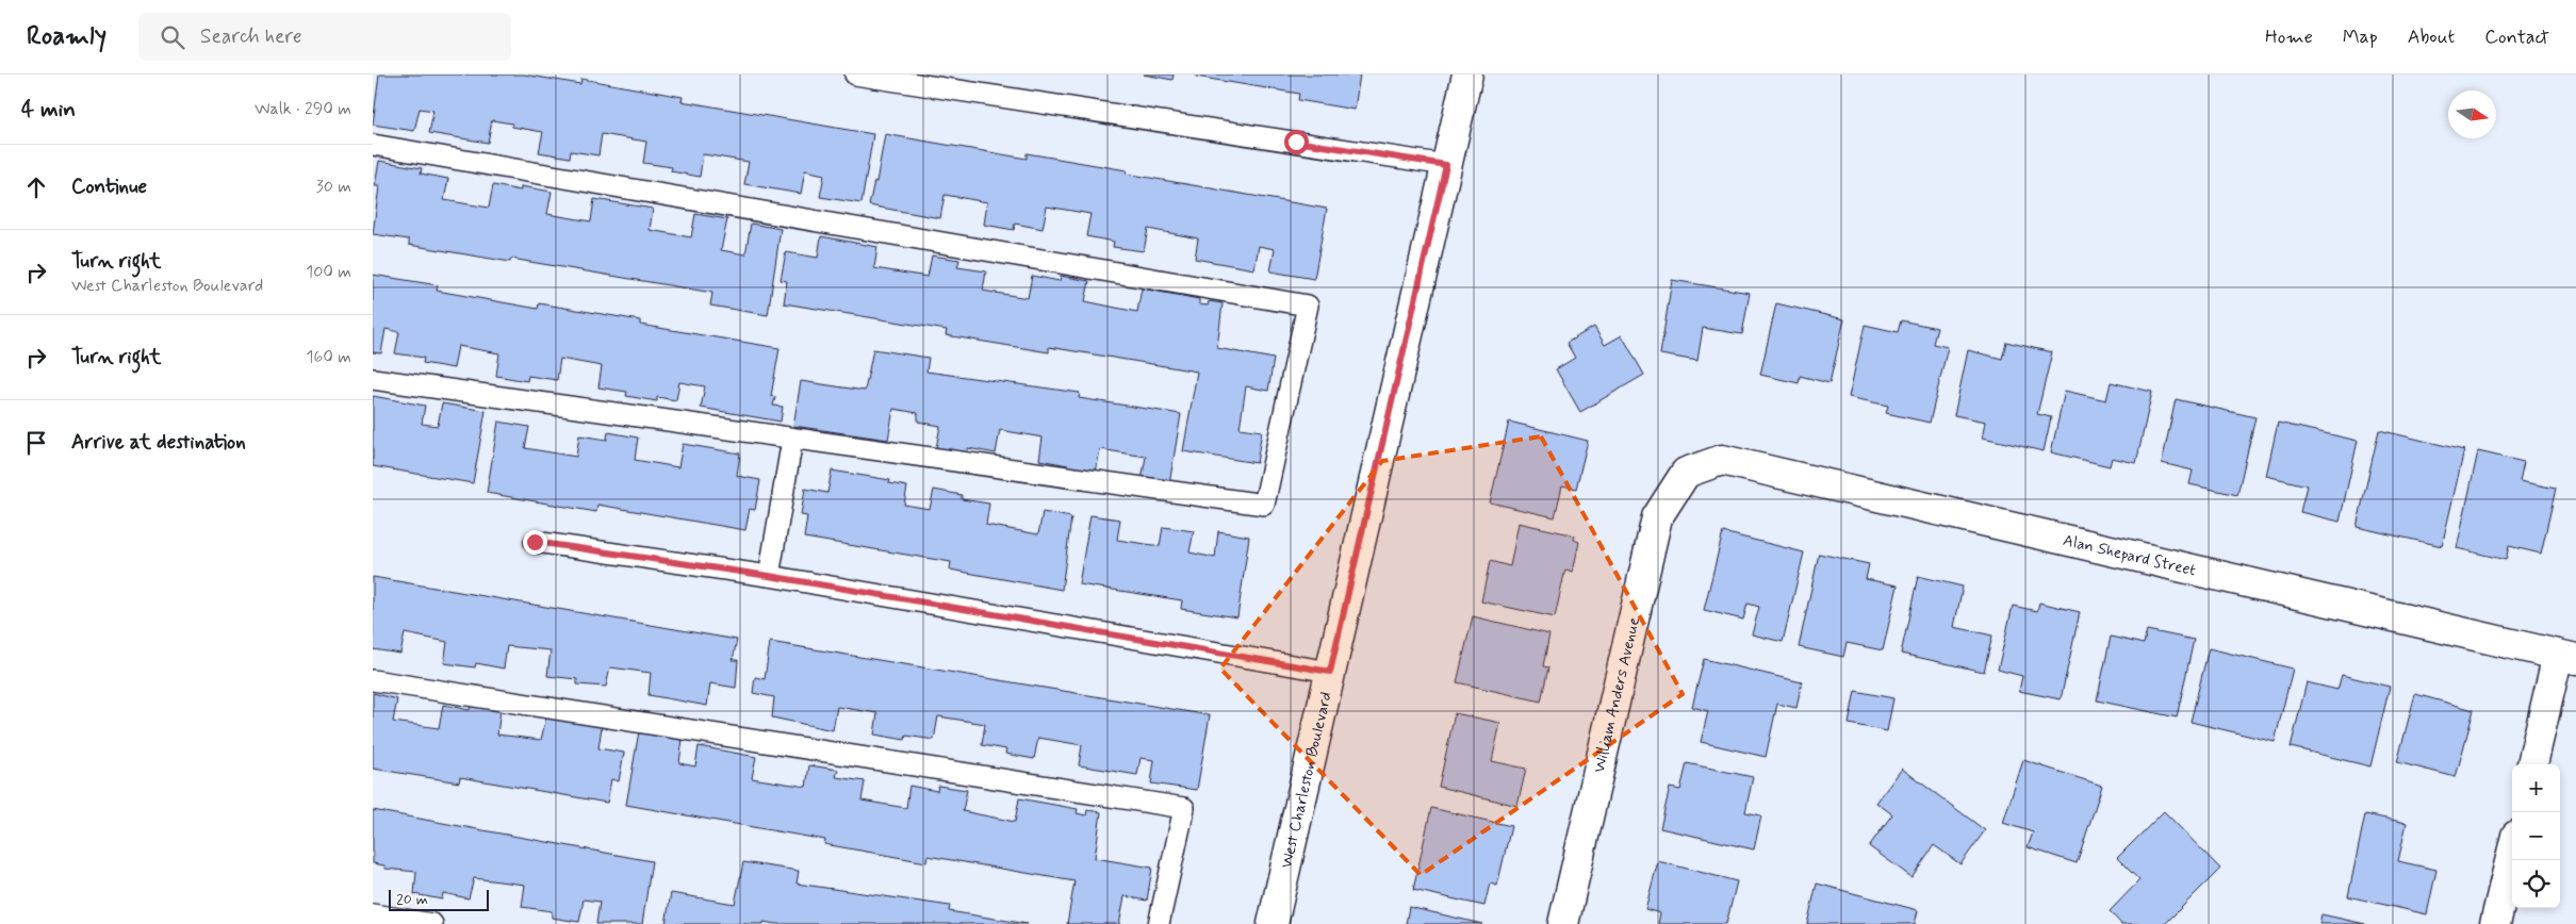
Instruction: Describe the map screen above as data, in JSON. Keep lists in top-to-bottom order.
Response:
{
  "streets": {
    "street": ["Alan Shepard Street", "William Anders Avenue", "West Charleston Boulevard"]
  },
  "crossings": [
    ["Alan Shepard Street", "William Anders Avenue"]
  ],
  "scale_bar": "20 m",
  "north": "right",
  "page": {
    "header": "Roamly",
    "search": "Search here",
    "nav": [
      "Home",
      "Map",
      "About",
      "Contact"
    ],
    "heading": ["4 min", "Walk · 290 m"],
    "list": [
      ["Continue", "30 m"],
      ["Turn right", "West Charleston Boulevard", "100 m"],
      ["Turn right", "160 m"],
      "Arrive at destination"
    ],
    "map_buttons": ["+", "−"],
    "scale": "20 m"
  }
}
